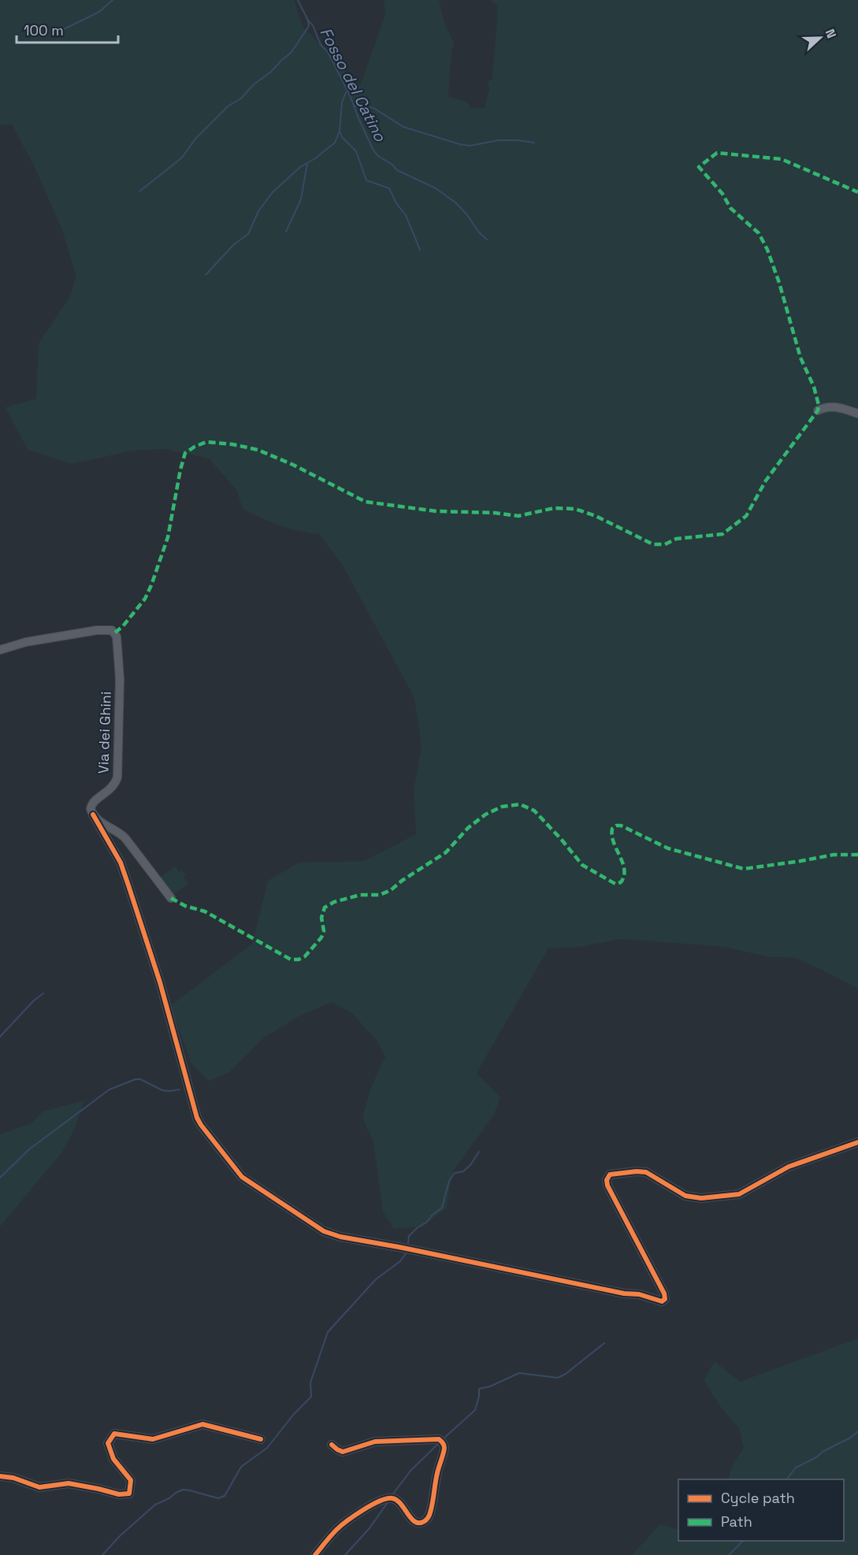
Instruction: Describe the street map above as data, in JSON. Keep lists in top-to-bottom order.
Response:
{
  "streets": {
    "street": ["Via dei Ghini"]
  },
  "water": ["Fosso del Catino"],
  "legend": ["Cycle path", "Path"],
  "scale_bar": "100 m",
  "north": "right"
}
